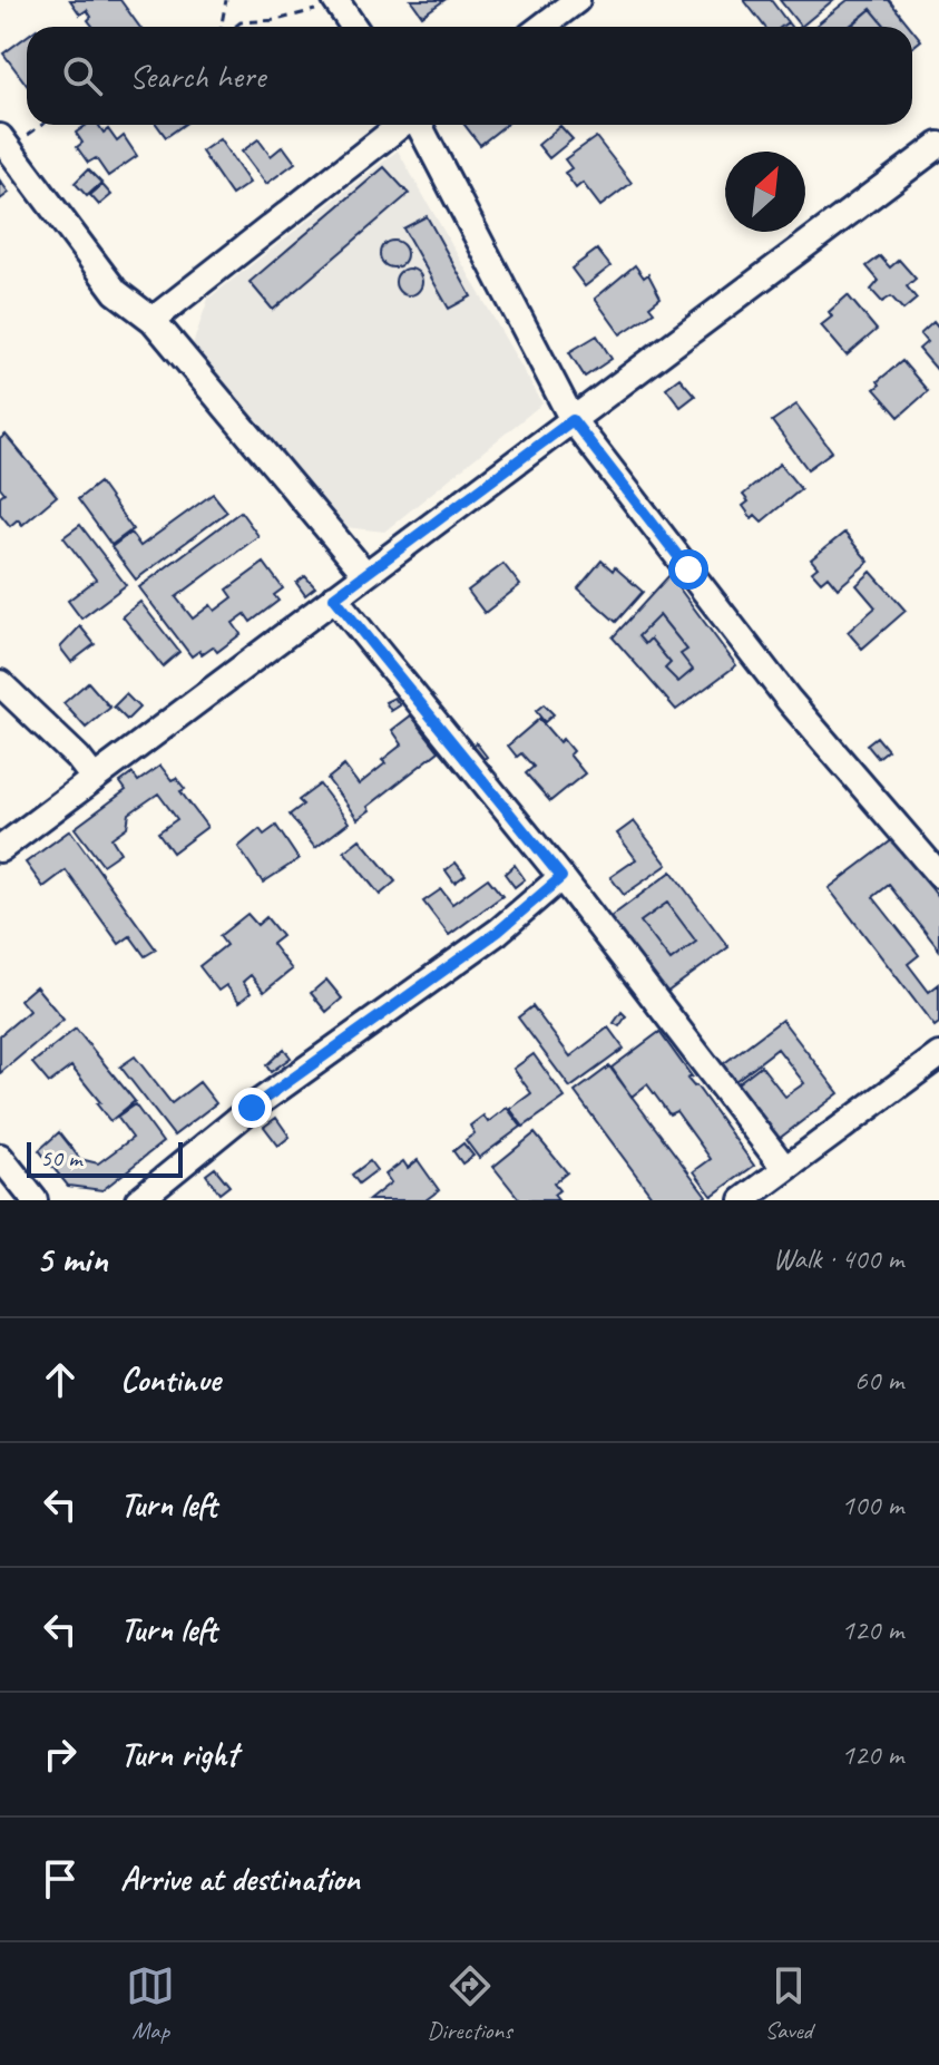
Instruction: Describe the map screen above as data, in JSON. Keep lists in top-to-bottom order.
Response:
{
  "scale_bar": "50 m",
  "north": "top right",
  "page": {
    "search": "Search here",
    "scale": "50 m",
    "heading": ["5 min", "Walk · 400 m"],
    "list": [
      ["Continue", "60 m"],
      ["Turn left", "100 m"],
      ["Turn left", "120 m"],
      ["Turn right", "120 m"],
      "Arrive at destination"
    ],
    "nav": ["Map", "Directions", "Saved"]
  }
}
